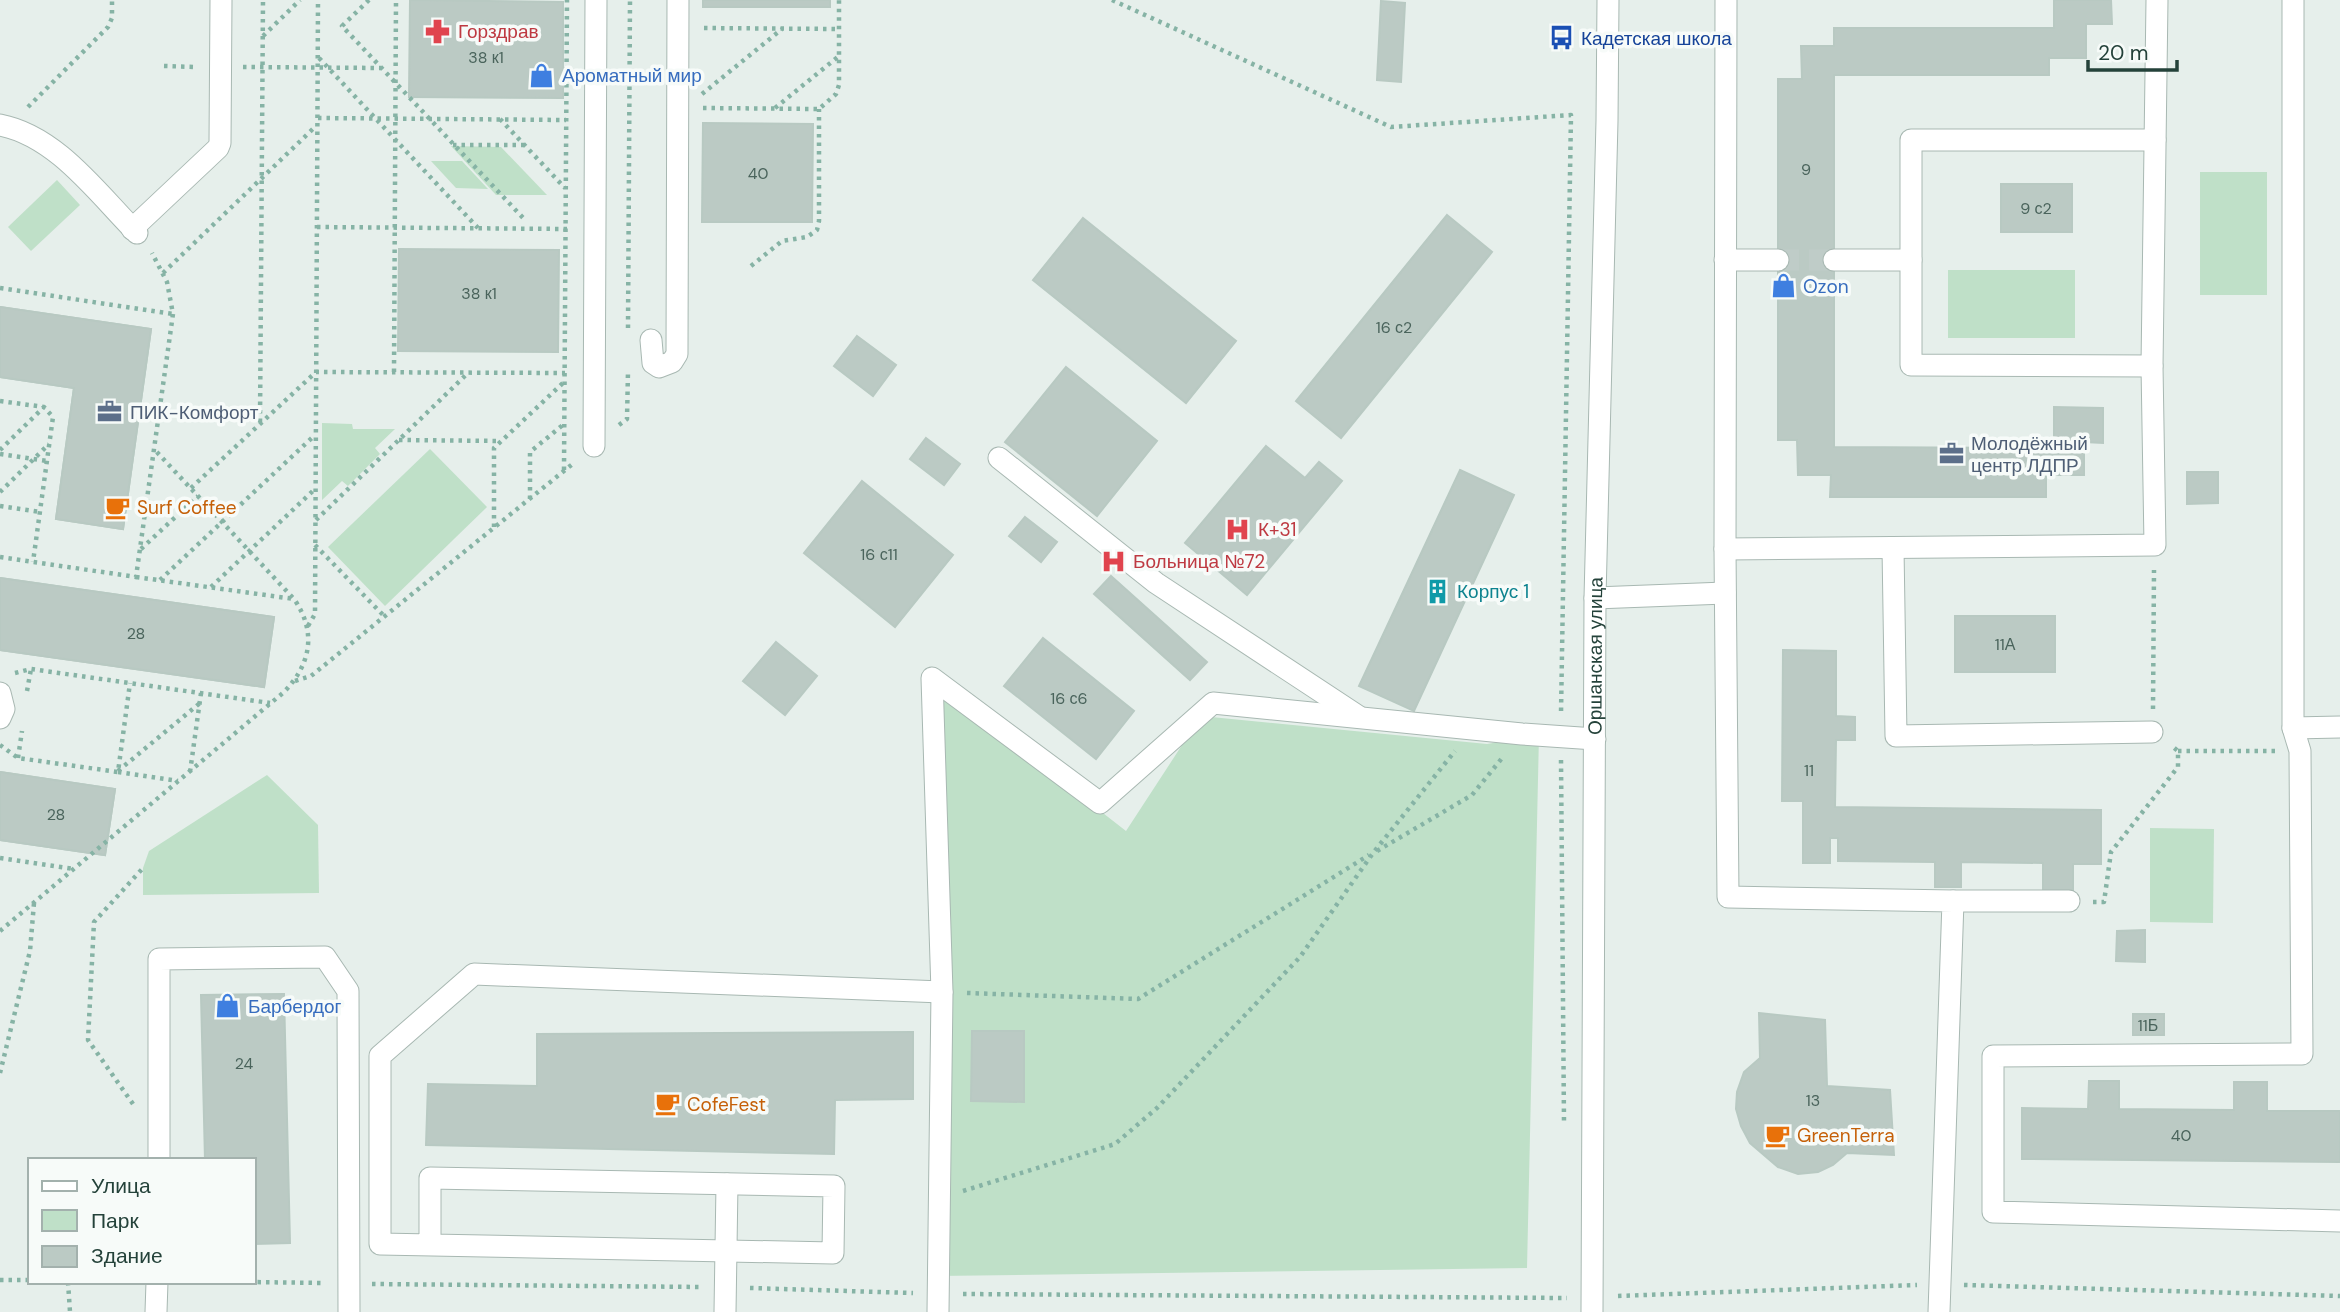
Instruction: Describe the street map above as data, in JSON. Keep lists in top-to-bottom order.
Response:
{
  "streets": {
    "street": ["Оршанская улица"]
  },
  "places": {
    "pharmacy": ["Горздрав"],
    "bus stop": ["Кадетская школа"],
    "shop": ["Ароматный мир", "Ozon", "Барбердог"],
    "office": ["ПИК-Комфорт", "Молодёжный центр ЛДПР"],
    "cafe": ["Surf Coffee", "CofeFest", "GreenTerra"],
    "hospital": ["К+31", "Больница №72"],
    "building": ["Корпус 1"]
  },
  "house_numbers": [
    "38 к1",
    "9",
    "40",
    "9 с2",
    "38 к1",
    "16 с2",
    "16 с11",
    "28",
    "11А",
    "16 с6",
    "11",
    "28",
    "11Б",
    "24",
    "13",
    "40"
  ],
  "legend": ["Улица", "Парк", "Здание"],
  "scale_bar": "20 m"
}
